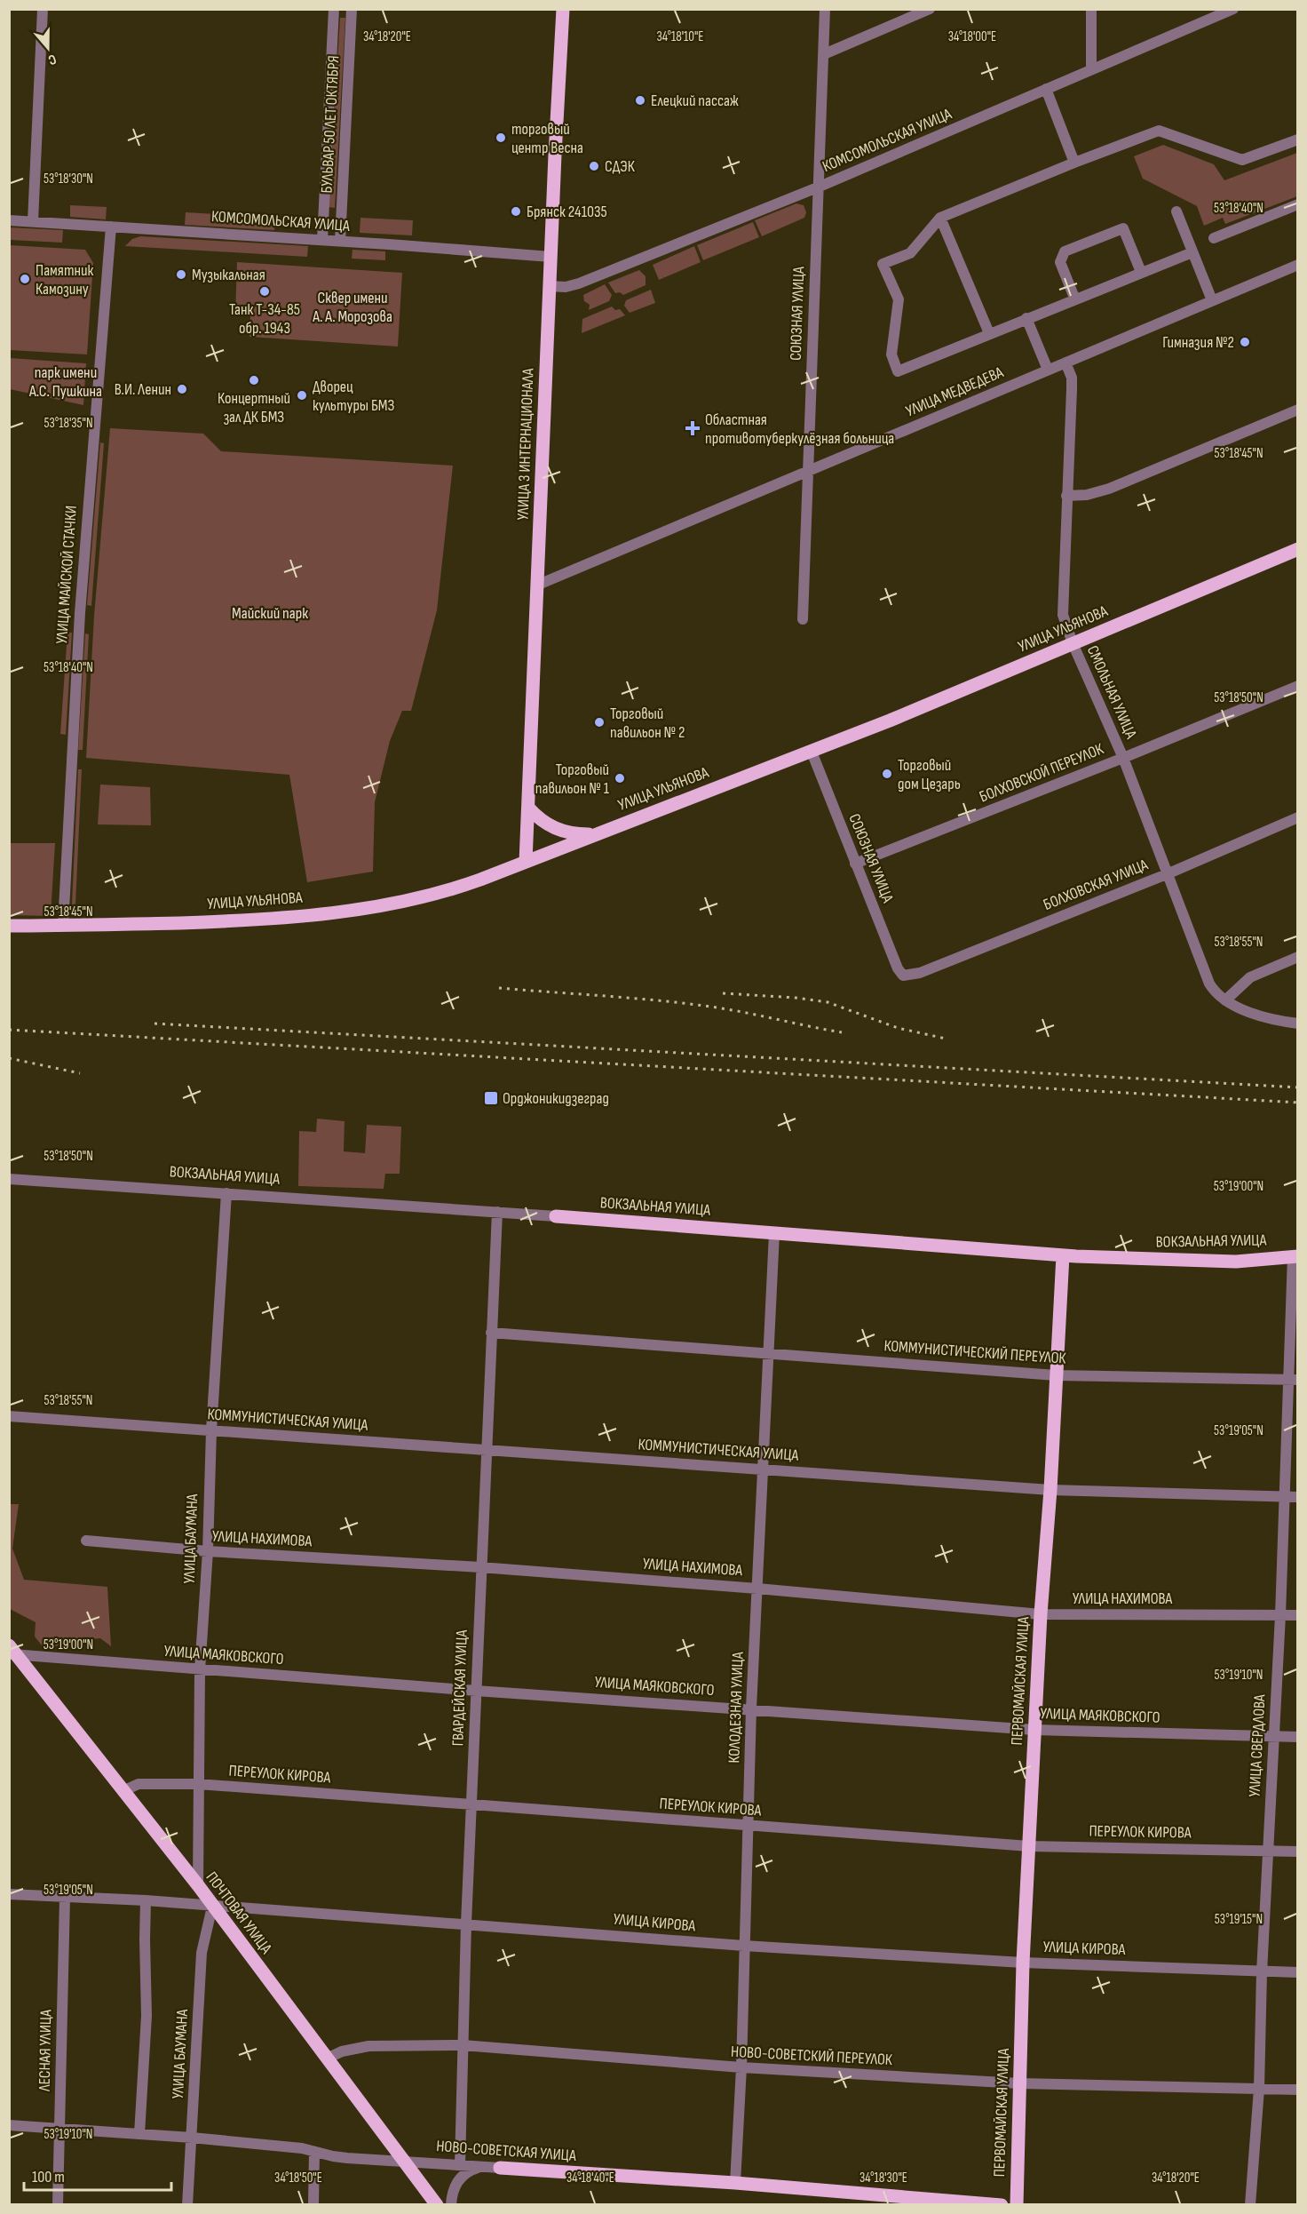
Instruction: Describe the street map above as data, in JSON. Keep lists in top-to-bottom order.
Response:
{
  "streets": {
    "main road": [
      "УЛИЦА 3 ИНТЕРНАЦИОНАЛА",
      "УЛИЦА УЛЬЯНОВА",
      "ВОКЗАЛЬНАЯ УЛИЦА",
      "ПЕРВОМАЙСКАЯ УЛИЦА",
      "ПОЧТОВАЯ УЛИЦА",
      "НОВО-СОВЕТСКАЯ УЛИЦА"
    ],
    "street": [
      "БУЛЬВАР 50 ЛЕТ ОКТЯБРЯ",
      "КОМСОМОЛЬСКАЯ УЛИЦА",
      "СОЮЗНАЯ УЛИЦА",
      "УЛИЦА МЕДВЕДЕВА",
      "УЛИЦА МАЙСКОЙ СТАЧКИ",
      "СМОЛЬНАЯ УЛИЦА",
      "БОЛХОВСКОЙ ПЕРЕУЛОК",
      "БОЛХОВСКАЯ УЛИЦА",
      "КОММУНИСТИЧЕСКИЙ ПЕРЕУЛОК",
      "КОММУНИСТИЧЕСКАЯ УЛИЦА",
      "УЛИЦА БАУМАНА",
      "УЛИЦА НАХИМОВА",
      "УЛИЦА МАЯКОВСКОГО",
      "ГВАРДЕЙСКАЯ УЛИЦА",
      "КОЛОДЕЗНАЯ УЛИЦА",
      "УЛИЦА СВЕРДЛОВА",
      "ПЕРЕУЛОК КИРОВА",
      "УЛИЦА КИРОВА",
      "ЛЕСНАЯ УЛИЦА",
      "НОВО-СОВЕТСКИЙ ПЕРЕУЛОК"
    ]
  },
  "crossings": [
    ["БУЛЬВАР 50 ЛЕТ ОКТЯБРЯ", "КОМСОМОЛЬСКАЯ УЛИЦА"],
    ["КОМСОМОЛЬСКАЯ УЛИЦА", "СОЮЗНАЯ УЛИЦА"],
    ["КОМСОМОЛЬСКАЯ УЛИЦА", "УЛИЦА 3 ИНТЕРНАЦИОНАЛА"],
    ["КОМСОМОЛЬСКАЯ УЛИЦА", "УЛИЦА МАЙСКОЙ СТАЧКИ"],
    ["СОЮЗНАЯ УЛИЦА", "УЛИЦА МЕДВЕДЕВА"],
    ["СОЮЗНАЯ УЛИЦА", "УЛИЦА УЛЬЯНОВА"],
    ["СОЮЗНАЯ УЛИЦА", "БОЛХОВСКОЙ ПЕРЕУЛОК"],
    ["СОЮЗНАЯ УЛИЦА", "БОЛХОВСКАЯ УЛИЦА"],
    ["УЛИЦА МЕДВЕДЕВА", "УЛИЦА 3 ИНТЕРНАЦИОНАЛА"],
    ["УЛИЦА МЕДВЕДЕВА", "СМОЛЬНАЯ УЛИЦА"],
    ["УЛИЦА 3 ИНТЕРНАЦИОНАЛА", "УЛИЦА УЛЬЯНОВА"],
    ["УЛИЦА МАЙСКОЙ СТАЧКИ", "УЛИЦА УЛЬЯНОВА"],
    ["УЛИЦА УЛЬЯНОВА", "СМОЛЬНАЯ УЛИЦА"],
    ["СМОЛЬНАЯ УЛИЦА", "БОЛХОВСКОЙ ПЕРЕУЛОК"],
    ["СМОЛЬНАЯ УЛИЦА", "БОЛХОВСКАЯ УЛИЦА"],
    ["ВОКЗАЛЬНАЯ УЛИЦА", "УЛИЦА БАУМАНА"],
    ["ВОКЗАЛЬНАЯ УЛИЦА", "ПЕРВОМАЙСКАЯ УЛИЦА"],
    ["ВОКЗАЛЬНАЯ УЛИЦА", "ГВАРДЕЙСКАЯ УЛИЦА"],
    ["ВОКЗАЛЬНАЯ УЛИЦА", "КОЛОДЕЗНАЯ УЛИЦА"],
    ["ВОКЗАЛЬНАЯ УЛИЦА", "УЛИЦА СВЕРДЛОВА"],
    ["КОММУНИСТИЧЕСКИЙ ПЕРЕУЛОК", "ПЕРВОМАЙСКАЯ УЛИЦА"],
    ["КОММУНИСТИЧЕСКИЙ ПЕРЕУЛОК", "ГВАРДЕЙСКАЯ УЛИЦА"],
    ["КОММУНИСТИЧЕСКИЙ ПЕРЕУЛОК", "КОЛОДЕЗНАЯ УЛИЦА"],
    ["КОММУНИСТИЧЕСКИЙ ПЕРЕУЛОК", "УЛИЦА СВЕРДЛОВА"],
    ["КОММУНИСТИЧЕСКАЯ УЛИЦА", "УЛИЦА БАУМАНА"],
    ["КОММУНИСТИЧЕСКАЯ УЛИЦА", "ПЕРВОМАЙСКАЯ УЛИЦА"],
    ["КОММУНИСТИЧЕСКАЯ УЛИЦА", "ГВАРДЕЙСКАЯ УЛИЦА"],
    ["КОММУНИСТИЧЕСКАЯ УЛИЦА", "КОЛОДЕЗНАЯ УЛИЦА"],
    ["КОММУНИСТИЧЕСКАЯ УЛИЦА", "УЛИЦА СВЕРДЛОВА"],
    ["УЛИЦА БАУМАНА", "УЛИЦА НАХИМОВА"],
    ["УЛИЦА БАУМАНА", "УЛИЦА МАЯКОВСКОГО"],
    ["УЛИЦА БАУМАНА", "ПЕРЕУЛОК КИРОВА"],
    ["УЛИЦА БАУМАНА", "ПОЧТОВАЯ УЛИЦА"],
    ["УЛИЦА БАУМАНА", "УЛИЦА КИРОВА"],
    ["УЛИЦА БАУМАНА", "НОВО-СОВЕТСКАЯ УЛИЦА"],
    ["УЛИЦА НАХИМОВА", "ПЕРВОМАЙСКАЯ УЛИЦА"],
    ["УЛИЦА НАХИМОВА", "ГВАРДЕЙСКАЯ УЛИЦА"],
    ["УЛИЦА НАХИМОВА", "КОЛОДЕЗНАЯ УЛИЦА"],
    ["УЛИЦА НАХИМОВА", "УЛИЦА СВЕРДЛОВА"],
    ["УЛИЦА МАЯКОВСКОГО", "ПЕРВОМАЙСКАЯ УЛИЦА"],
    ["УЛИЦА МАЯКОВСКОГО", "ГВАРДЕЙСКАЯ УЛИЦА"],
    ["УЛИЦА МАЯКОВСКОГО", "КОЛОДЕЗНАЯ УЛИЦА"],
    ["УЛИЦА МАЯКОВСКОГО", "УЛИЦА СВЕРДЛОВА"],
    ["УЛИЦА МАЯКОВСКОГО", "ПОЧТОВАЯ УЛИЦА"],
    ["ПЕРВОМАЙСКАЯ УЛИЦА", "ПЕРЕУЛОК КИРОВА"],
    ["ПЕРВОМАЙСКАЯ УЛИЦА", "УЛИЦА КИРОВА"],
    ["ПЕРВОМАЙСКАЯ УЛИЦА", "НОВО-СОВЕТСКИЙ ПЕРЕУЛОК"],
    ["ГВАРДЕЙСКАЯ УЛИЦА", "ПЕРЕУЛОК КИРОВА"],
    ["ГВАРДЕЙСКАЯ УЛИЦА", "УЛИЦА КИРОВА"],
    ["ГВАРДЕЙСКАЯ УЛИЦА", "НОВО-СОВЕТСКИЙ ПЕРЕУЛОК"],
    ["ГВАРДЕЙСКАЯ УЛИЦА", "НОВО-СОВЕТСКАЯ УЛИЦА"],
    ["КОЛОДЕЗНАЯ УЛИЦА", "ПЕРЕУЛОК КИРОВА"],
    ["КОЛОДЕЗНАЯ УЛИЦА", "УЛИЦА КИРОВА"],
    ["КОЛОДЕЗНАЯ УЛИЦА", "НОВО-СОВЕТСКИЙ ПЕРЕУЛОК"],
    ["КОЛОДЕЗНАЯ УЛИЦА", "НОВО-СОВЕТСКАЯ УЛИЦА"],
    ["УЛИЦА СВЕРДЛОВА", "ПЕРЕУЛОК КИРОВА"],
    ["УЛИЦА СВЕРДЛОВА", "УЛИЦА КИРОВА"],
    ["УЛИЦА СВЕРДЛОВА", "НОВО-СОВЕТСКИЙ ПЕРЕУЛОК"],
    ["ПЕРЕУЛОК КИРОВА", "ПОЧТОВАЯ УЛИЦА"],
    ["ПОЧТОВАЯ УЛИЦА", "УЛИЦА КИРОВА"],
    ["ПОЧТОВАЯ УЛИЦА", "НОВО-СОВЕТСКИЙ ПЕРЕУЛОК"],
    ["ПОЧТОВАЯ УЛИЦА", "НОВО-СОВЕТСКАЯ УЛИЦА"],
    ["УЛИЦА КИРОВА", "ЛЕСНАЯ УЛИЦА"],
    ["ЛЕСНАЯ УЛИЦА", "НОВО-СОВЕТСКАЯ УЛИЦА"]
  ],
  "parks": ["Сквер имени А. А. Морозова", "парк имени А.С. Пушкина", "Майский парк"],
  "places": {
    "other": [
      "Елецкий пассаж",
      "торговый центр Весна",
      "СДЭК",
      "Брянск 241035",
      "Музыкальная",
      "Памятник Камозину",
      "Танк Т-34-85 обр. 1943",
      "Гимназия №2",
      "Концертный зал ДК БМЗ",
      "В.И. Ленин",
      "Дворец культуры БМЗ",
      "Торговый павильон № 2",
      "Торговый дом Цезарь",
      "Торговый павильон № 1"
    ],
    "health": ["Областная противотуберкулёзная больница"],
    "transit": ["Орджоникидзеград"]
  },
  "scale_bar": "100 m",
  "north": "bottom",
  "coordinates": [
    "34°18'20\"E",
    "34°18'10\"E",
    "34°18'00\"E",
    "53°18'30\"N",
    "53°18'40\"N",
    "53°18'35\"N",
    "53°18'45\"N",
    "53°18'50\"N",
    "53°18'55\"N",
    "53°19'00\"N",
    "53°19'05\"N",
    "53°19'10\"N",
    "53°19'15\"N",
    "34°18'50\"E",
    "34°18'40\"E",
    "34°18'30\"E"
  ]
}
